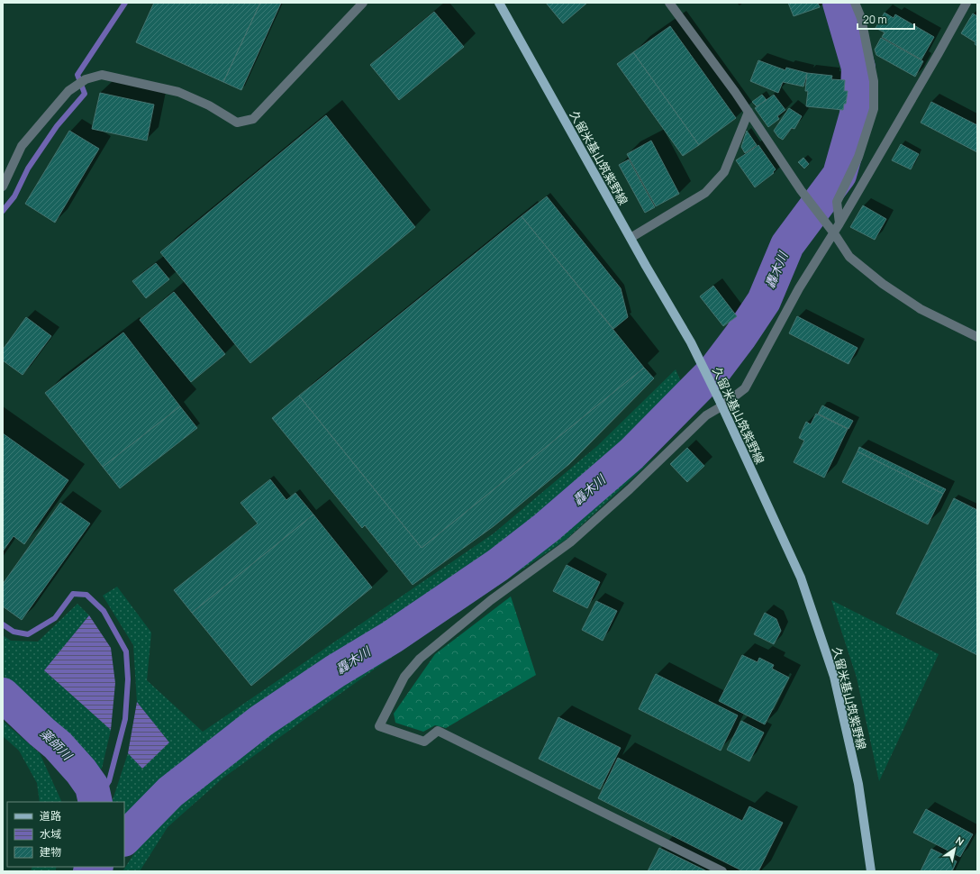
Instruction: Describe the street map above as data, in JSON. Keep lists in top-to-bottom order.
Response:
{
  "streets": {
    "main road": ["久留米基山筑紫野線"]
  },
  "water": ["轟木川", "薬師川"],
  "legend": ["道路", "水域", "建物"],
  "scale_bar": "20 m",
  "north": "top right"
}
